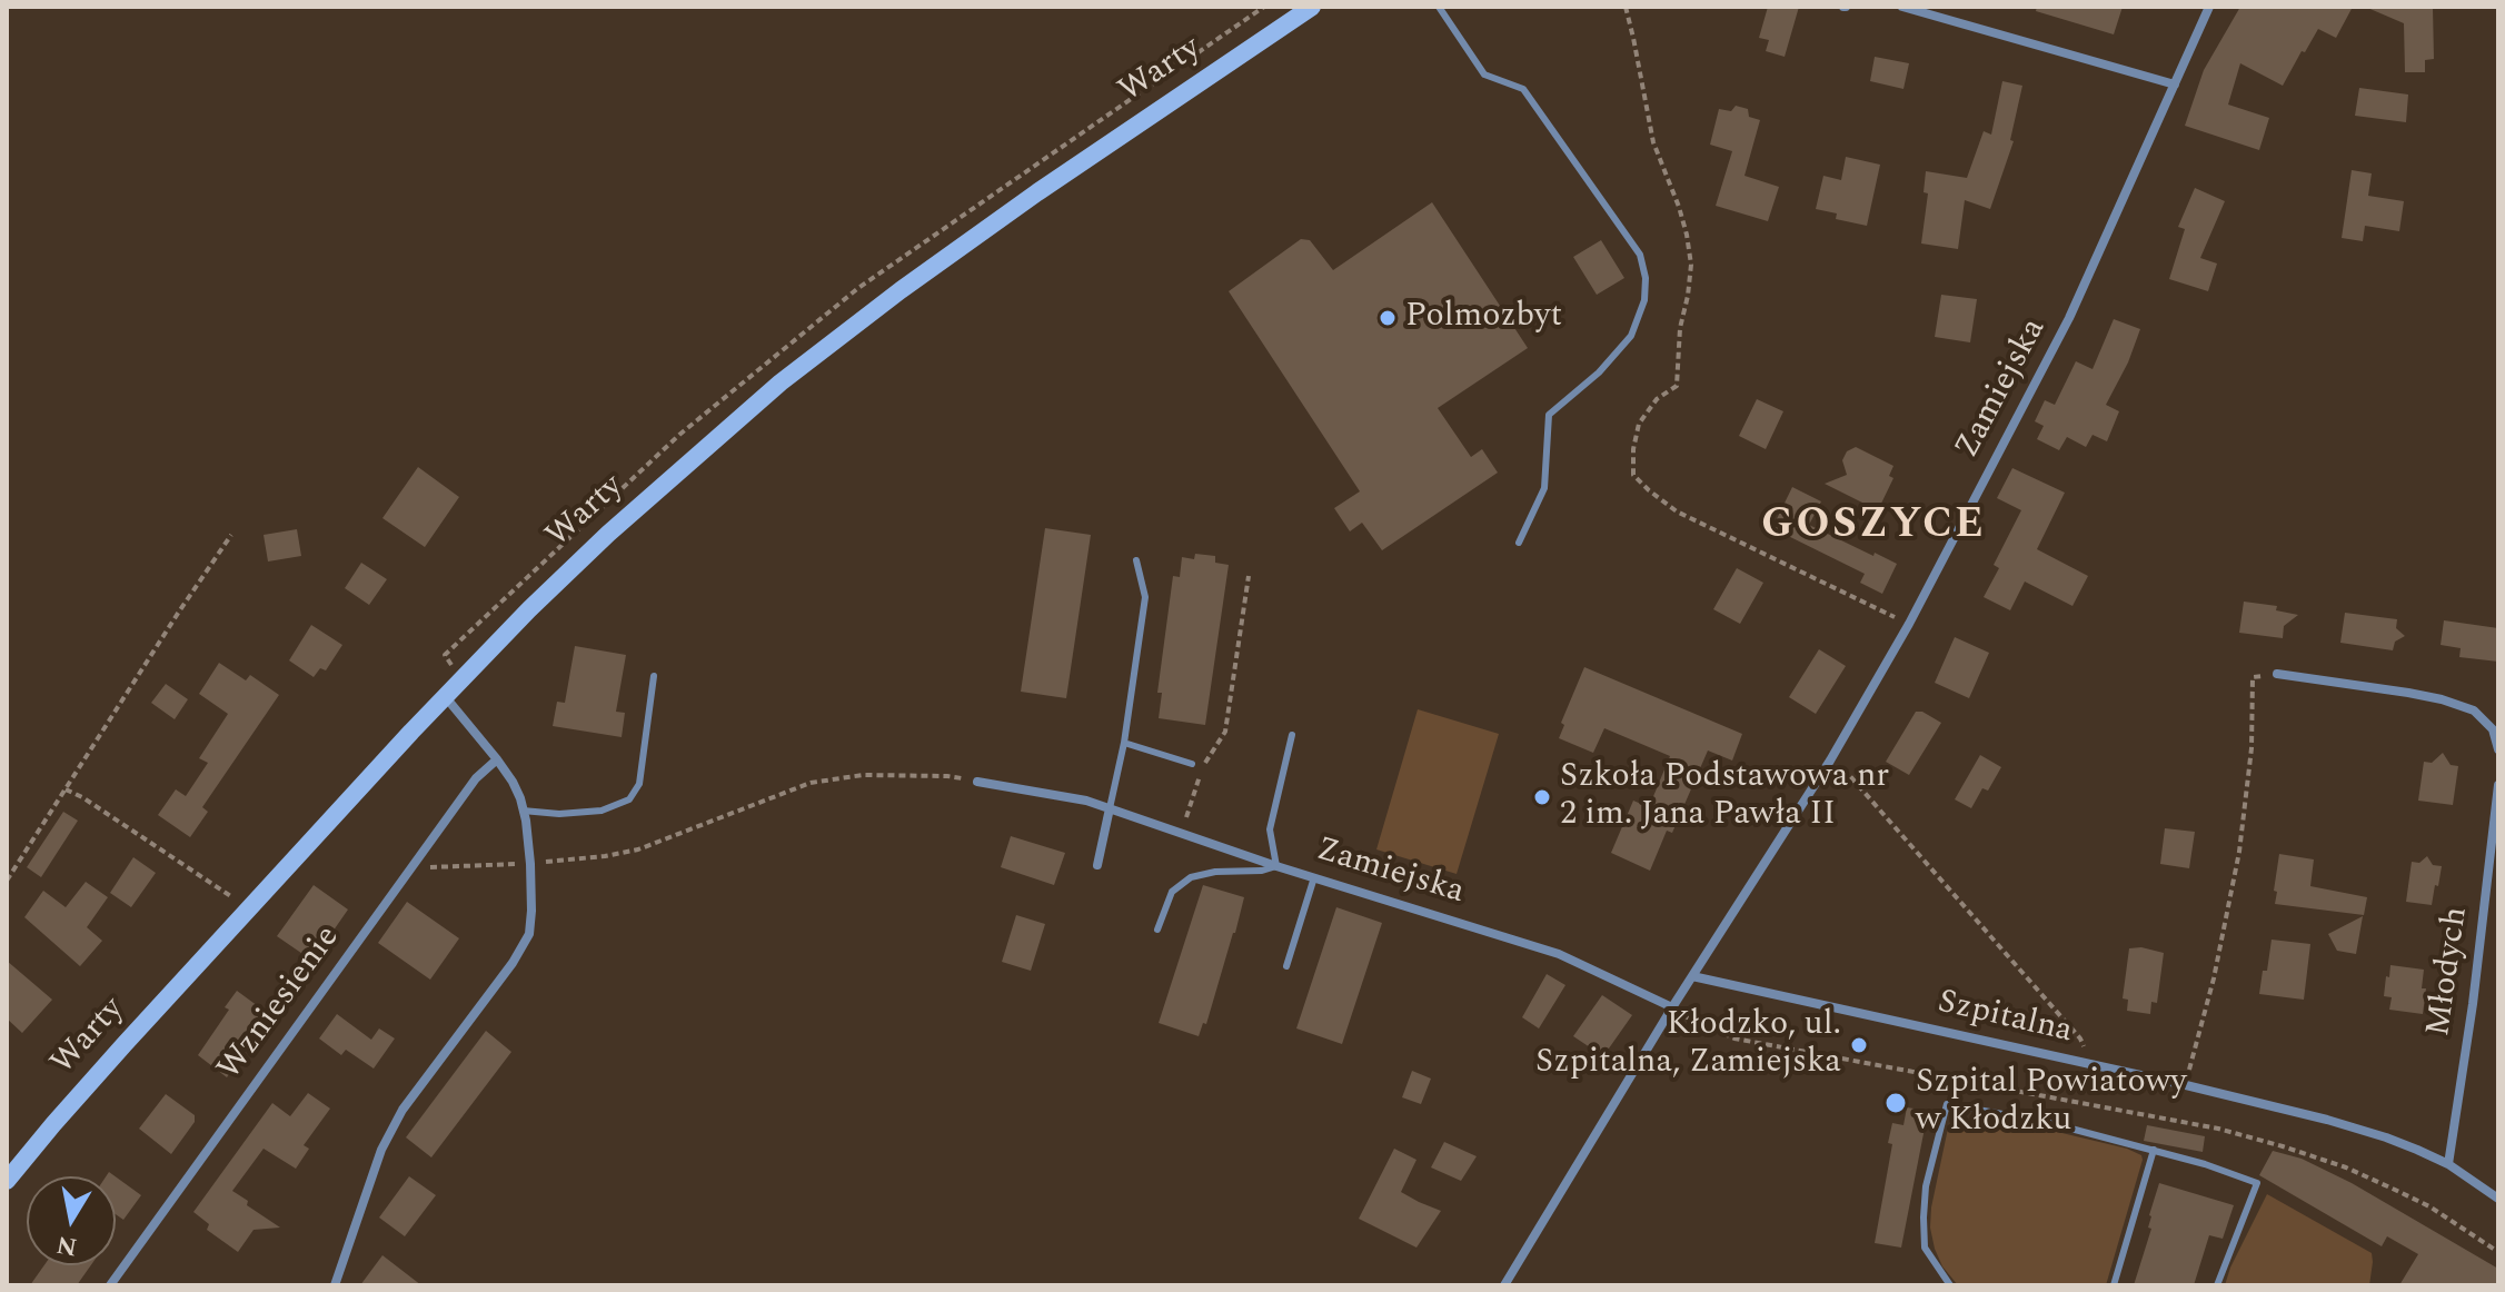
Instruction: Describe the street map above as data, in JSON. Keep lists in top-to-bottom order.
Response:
{
  "streets": {
    "main road": ["Warty"],
    "street": [
      "Zamiejska",
      "Młodych",
      "Wzniesienie",
      "Szpitalna"
    ]
  },
  "crossings": [
    ["Zamiejska", "Szpitalna"],
    ["Młodych", "Szpitalna"]
  ],
  "districts": ["GOSZYCE"],
  "places": [
    "Polmozbyt",
    "Szkoła Podstawowa nr 2 im. Jana Pawła II",
    "Kłodzko, ul. Szpitalna, Zamiejska",
    "Szpital Powiatowy w Kłodzku"
  ],
  "north": "bottom"
}
